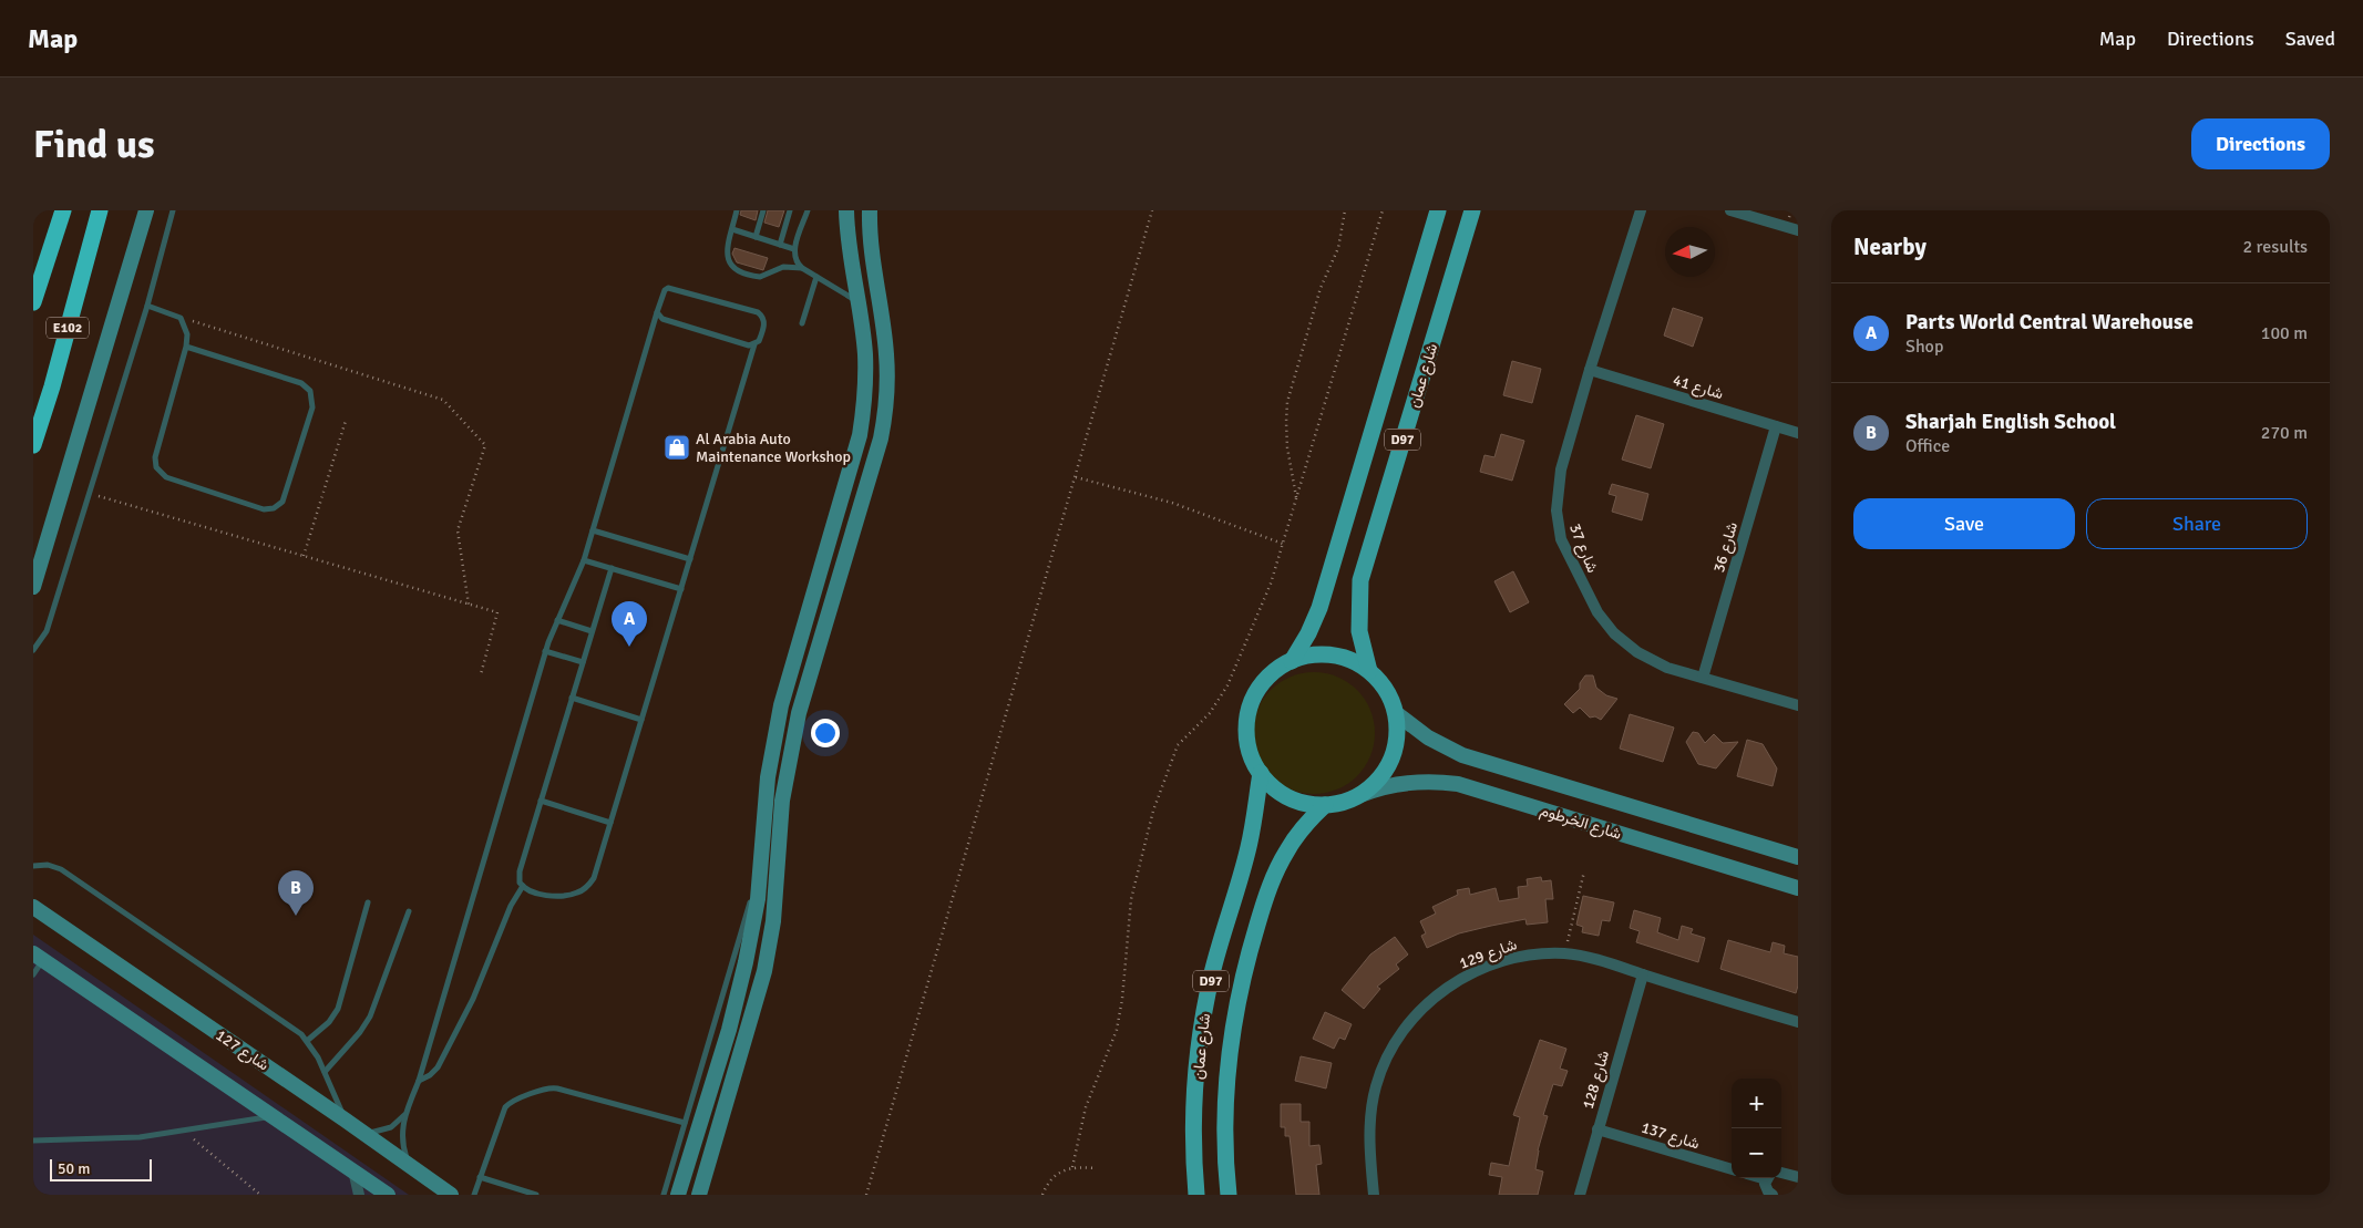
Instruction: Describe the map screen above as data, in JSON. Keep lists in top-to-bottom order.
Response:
{
  "streets": {
    "highway": ["E102"],
    "main road": ["شارع عمان", "D97"],
    "street": [
      "شارع 41",
      "شارع 36",
      "شارع 37",
      "شارع الخرطوم",
      "شارع 129",
      "شارع 127",
      "شارع 128",
      "شارع 137"
    ]
  },
  "crossings": [
    ["شارع عمان", "D97"],
    ["شارع عمان", "شارع الخرطوم"],
    ["شارع 41", "شارع 36"],
    ["شارع 41", "شارع 37"],
    ["D97", "شارع الخرطوم"],
    ["شارع 36", "شارع 37"],
    ["شارع 129", "شارع 128"],
    ["شارع 128", "شارع 137"]
  ],
  "places": {
    "shop": ["Al Arabia Auto Maintenance Workshop"]
  },
  "scale_bar": "50 m",
  "north": "left",
  "page": {
    "header": "Map",
    "nav": ["Map", "Directions", "Saved"],
    "buttons": [
      "Directions",
      ["Save", "Share"]
    ],
    "title": "Find us",
    "heading": ["Nearby", "2 results"],
    "list": [
      {
        "mark": "A",
        "name": "Parts World Central Warehouse",
        "note": "Shop",
        "value": "100 m"
      },
      {
        "mark": "B",
        "name": "Sharjah English School",
        "note": "Office",
        "value": "270 m"
      }
    ],
    "pins": ["A", "B"],
    "map_buttons": ["+", "−"],
    "scale": "50 m"
  }
}
